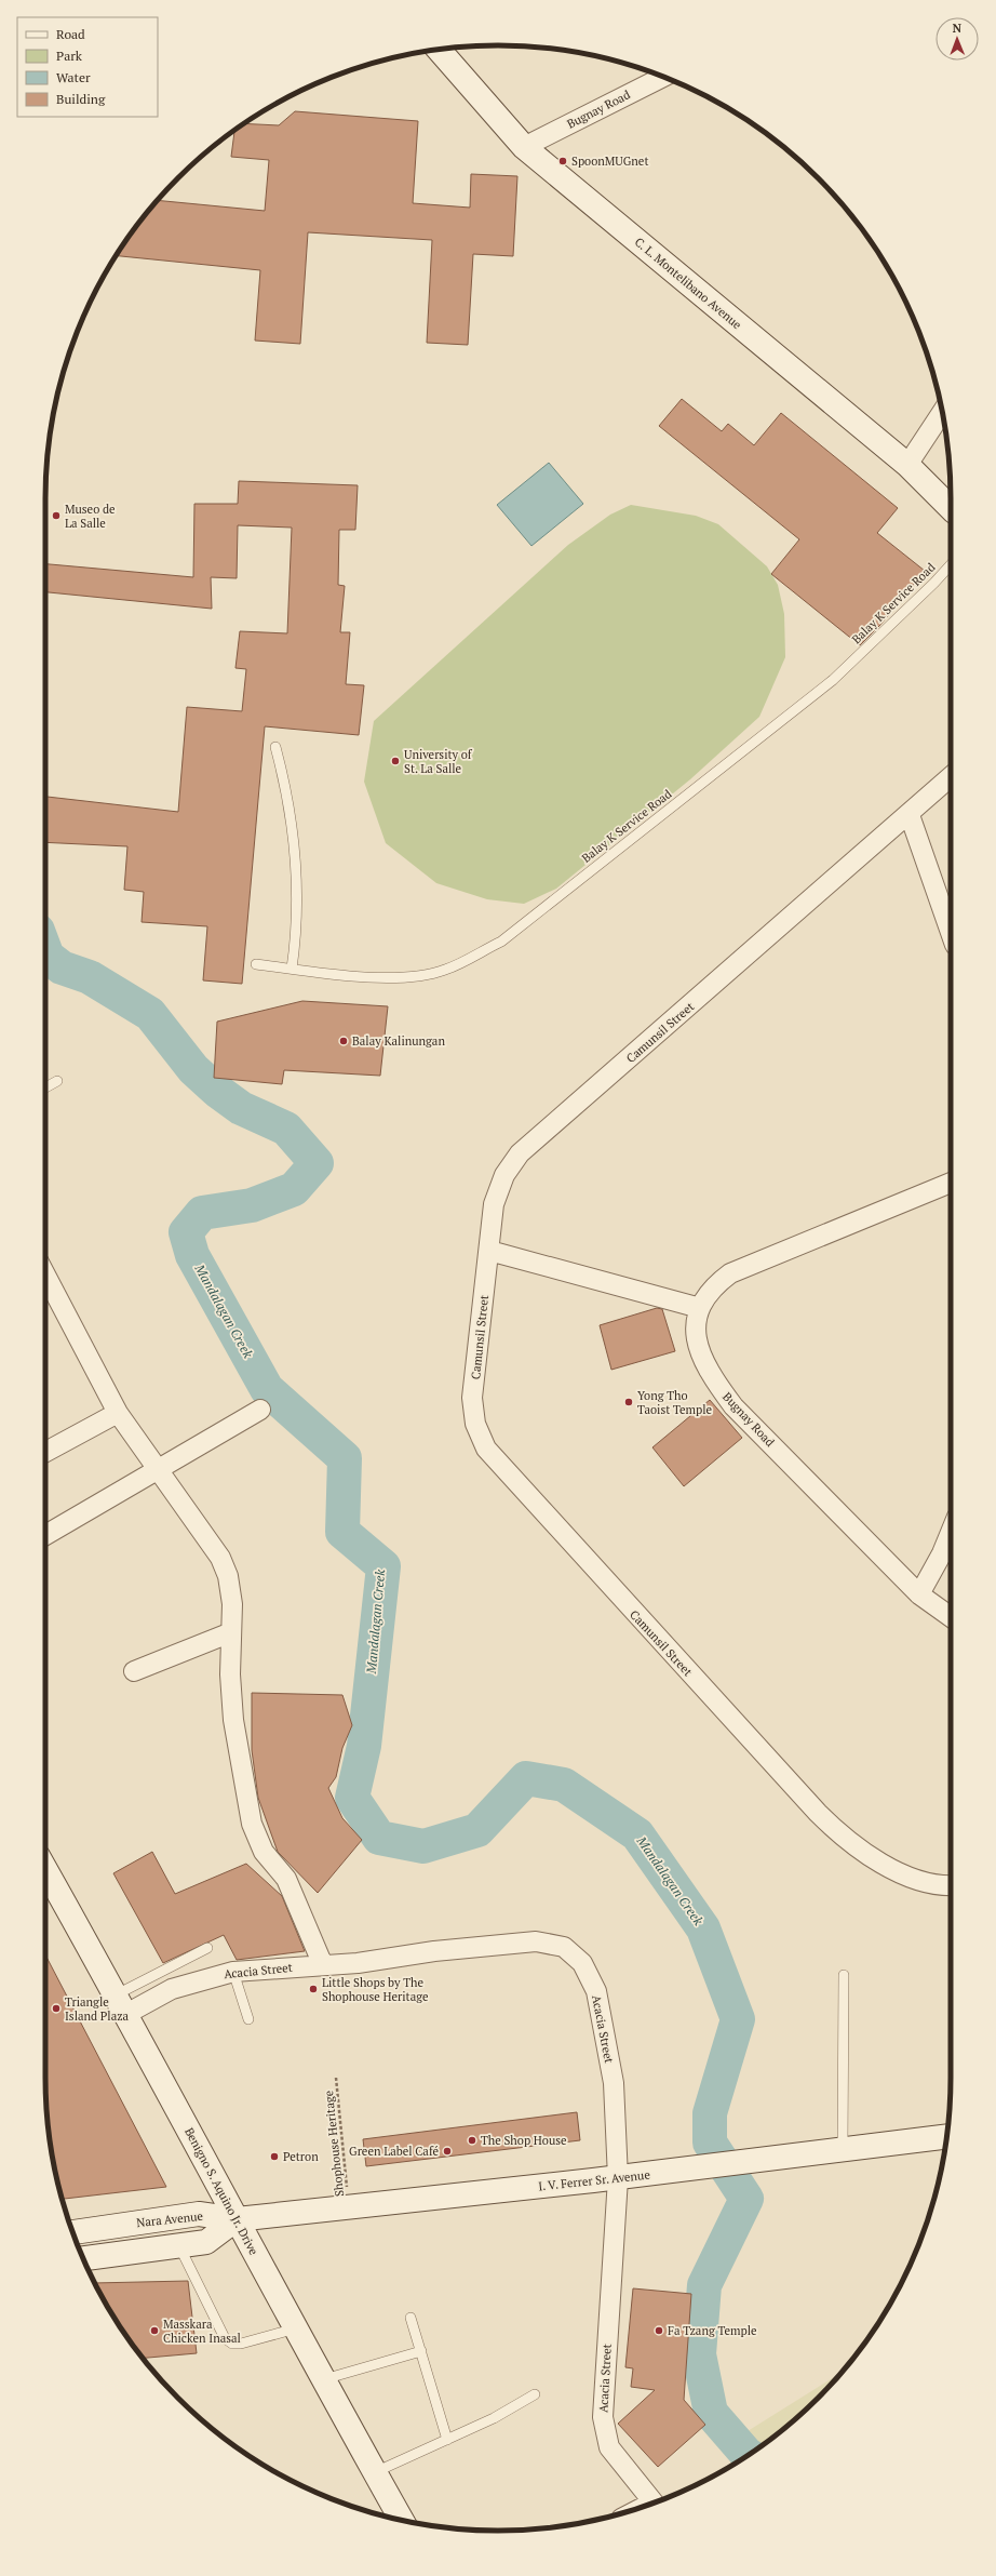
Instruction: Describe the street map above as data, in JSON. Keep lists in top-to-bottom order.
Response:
{
  "streets": {
    "street": [
      "Bugnay Road",
      "C. L. Montelibano Avenue",
      "Camunsil Street",
      "Acacia Street",
      "I. V. Ferrer Sr. Avenue",
      "Benigno S. Aquino Jr. Drive",
      "Nara Avenue"
    ],
    "lane": ["Balay K Service Road"],
    "path": ["Shophouse Heritage"]
  },
  "crossings": [
    ["Bugnay Road", "C. L. Montelibano Avenue"],
    ["Acacia Street", "I. V. Ferrer Sr. Avenue"],
    ["Acacia Street", "Benigno S. Aquino Jr. Drive"],
    ["Shophouse Heritage", "I. V. Ferrer Sr. Avenue"],
    ["I. V. Ferrer Sr. Avenue", "Benigno S. Aquino Jr. Drive"],
    ["I. V. Ferrer Sr. Avenue", "Nara Avenue"],
    ["Benigno S. Aquino Jr. Drive", "Nara Avenue"]
  ],
  "water": ["Mandalagan Creek"],
  "places": [
    "SpoonMUGnet",
    "Museo de La Salle",
    "University of St. La Salle",
    "Balay Kalinungan",
    "Yong Tho Taoist Temple",
    "Little Shops by The Shophouse Heritage",
    "Triangle Island Plaza",
    "The Shop House",
    "Green Label Café",
    "Petron",
    "Masskara Chicken Inasal",
    "Fa Tzang Temple"
  ],
  "legend": [
    "Road",
    "Park",
    "Water",
    "Building"
  ],
  "north": "top"
}
